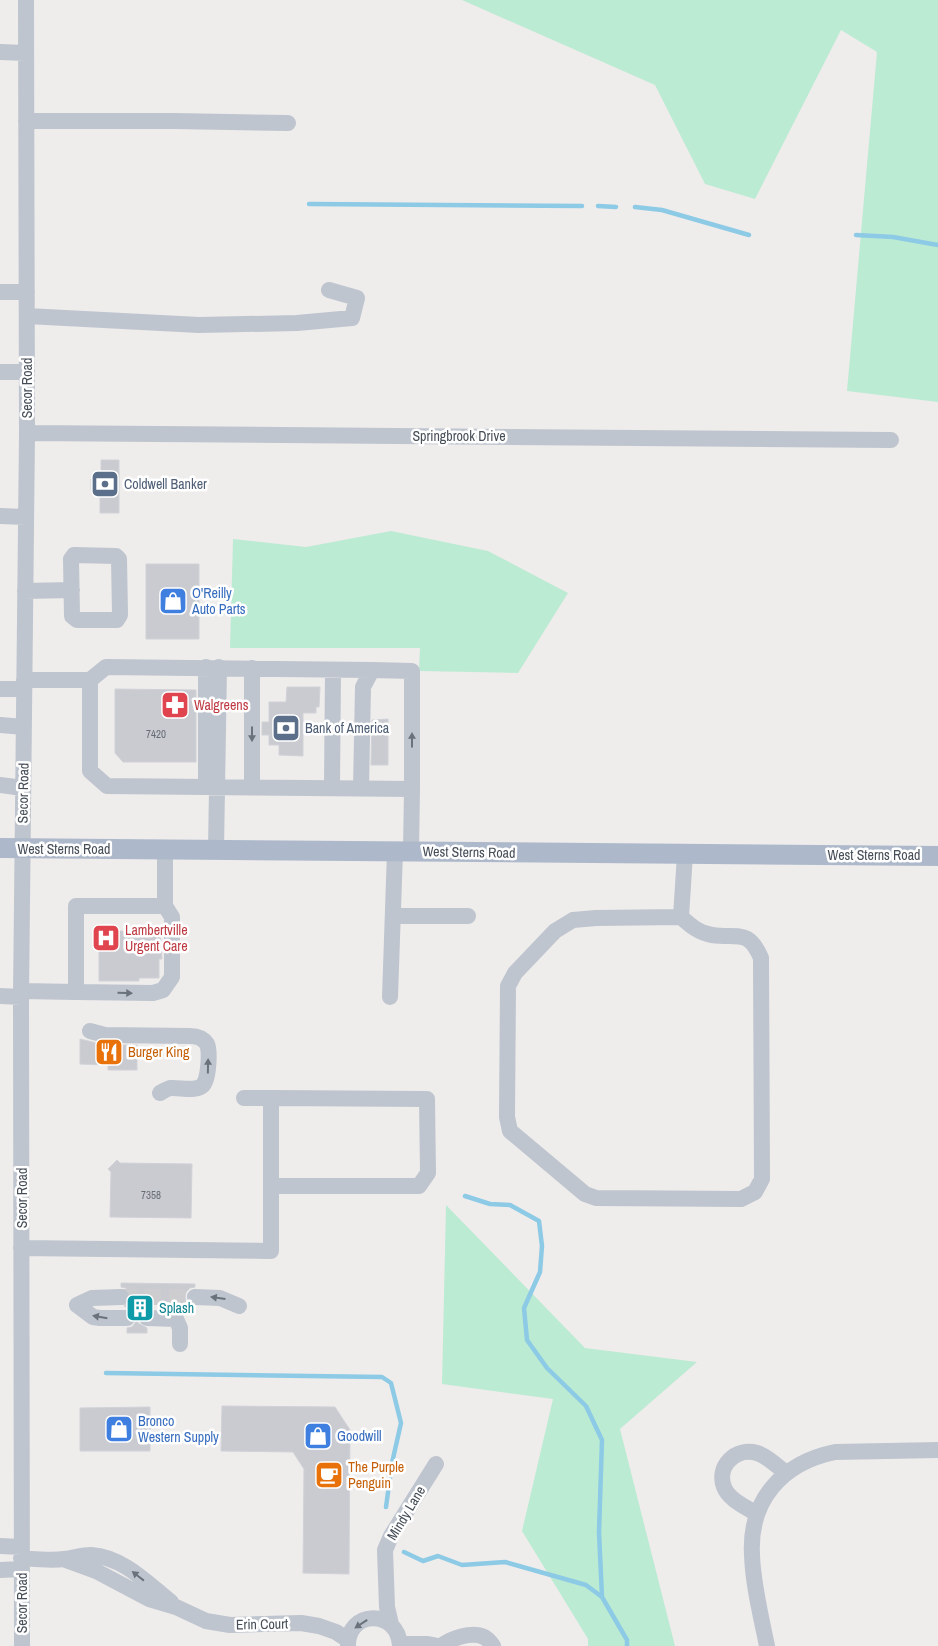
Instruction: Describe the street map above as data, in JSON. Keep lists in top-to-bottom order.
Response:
{
  "streets": {
    "main road": ["West Sterns Road"],
    "street": [
      "Secor Road",
      "Springbrook Drive",
      "Mindy Lane",
      "Erin Court"
    ]
  },
  "crossings": [
    ["Secor Road", "Springbrook Drive"],
    ["Secor Road", "West Sterns Road"],
    ["Secor Road", "Erin Court"],
    ["Mindy Lane", "Erin Court"]
  ],
  "places": {
    "bank": ["Coldwell Banker", "Bank of America"],
    "shop": ["O'Reilly Auto Parts", "Bronco Western Supply", "Goodwill"],
    "pharmacy": ["Walgreens"],
    "hospital": ["Lambertville Urgent Care"],
    "restaurant": ["Burger King"],
    "building": ["Splash"],
    "cafe": ["The Purple Penguin"]
  },
  "house_numbers": ["7420", "7358"]
}
